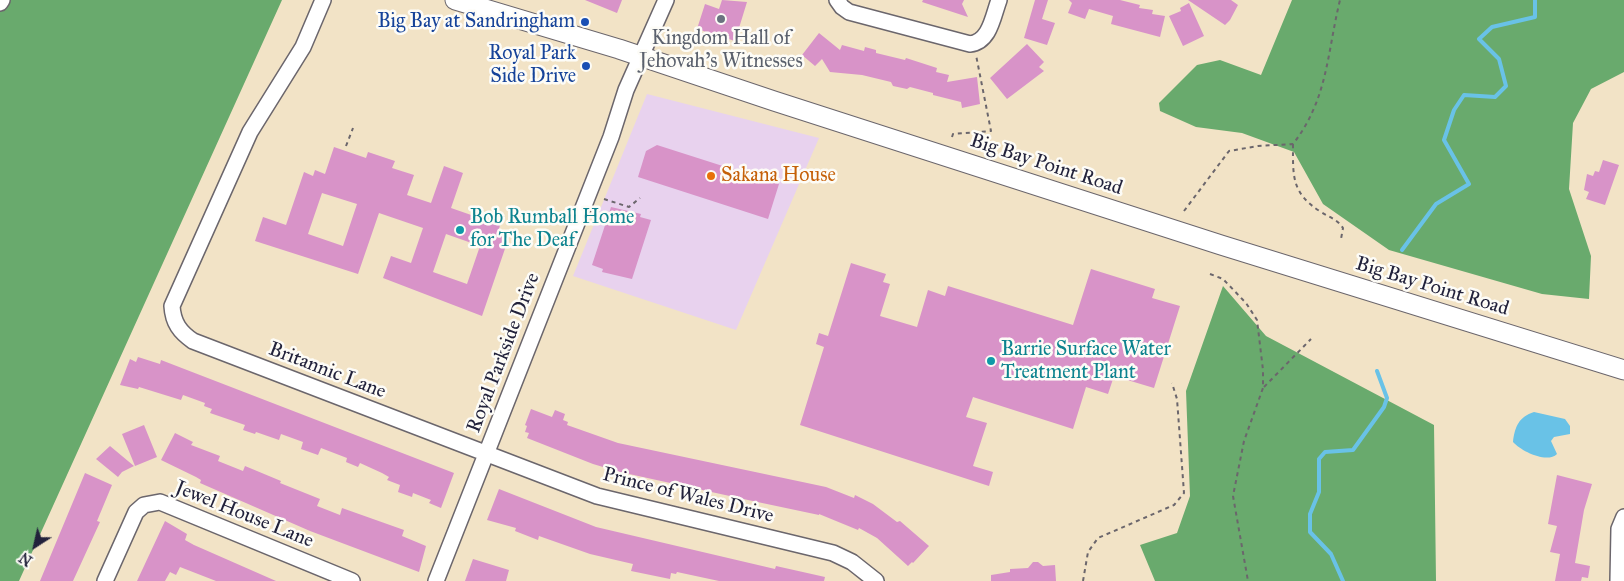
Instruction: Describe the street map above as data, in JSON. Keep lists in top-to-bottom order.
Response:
{
  "streets": {
    "main road": ["Big Bay Point Road"],
    "street": [
      "Royal Parkside Drive",
      "Britannic Lane",
      "Prince of Wales Drive",
      "Jewel House Lane"
    ]
  },
  "crossings": [
    ["Big Bay Point Road", "Royal Parkside Drive"],
    ["Royal Parkside Drive", "Britannic Lane"],
    ["Royal Parkside Drive", "Prince of Wales Drive"],
    ["Britannic Lane", "Prince of Wales Drive"]
  ],
  "places": [
    "Kingdom Hall of Jehovah's Witnesses",
    "Big Bay at Sandringham",
    "Royal Park Side Drive",
    "Sakana House",
    "Bob Rumball Home for The Deaf",
    "Barrie Surface Water Treatment Plant"
  ],
  "north": "bottom left"
}
